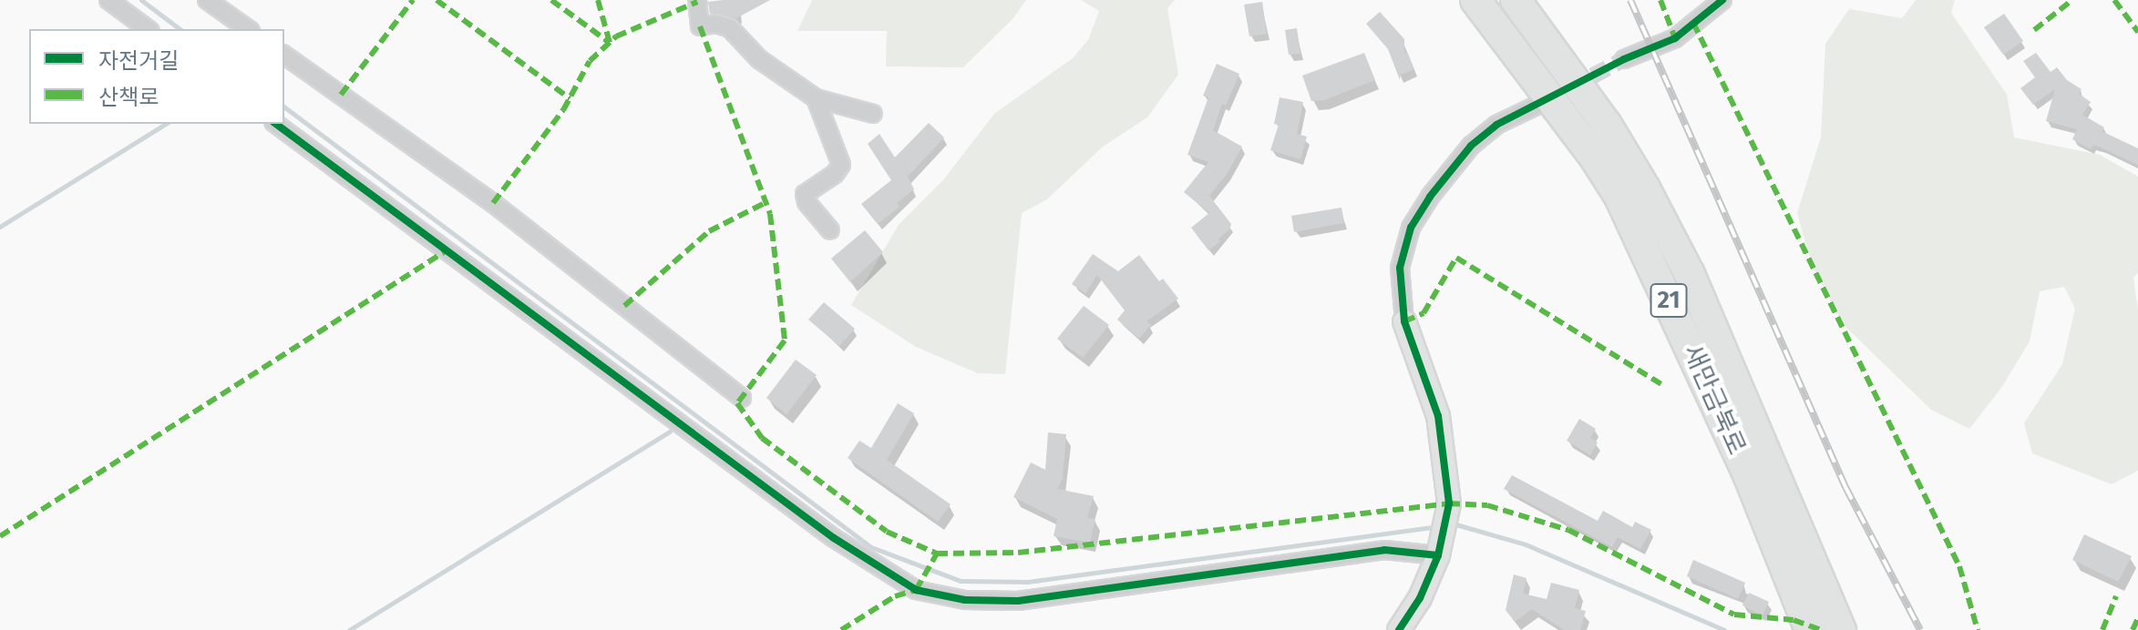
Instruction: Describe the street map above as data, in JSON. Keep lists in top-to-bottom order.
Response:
{
  "streets": {
    "highway": ["21", "새만금북로"]
  },
  "legend": ["자전거길", "산책로"]
}
